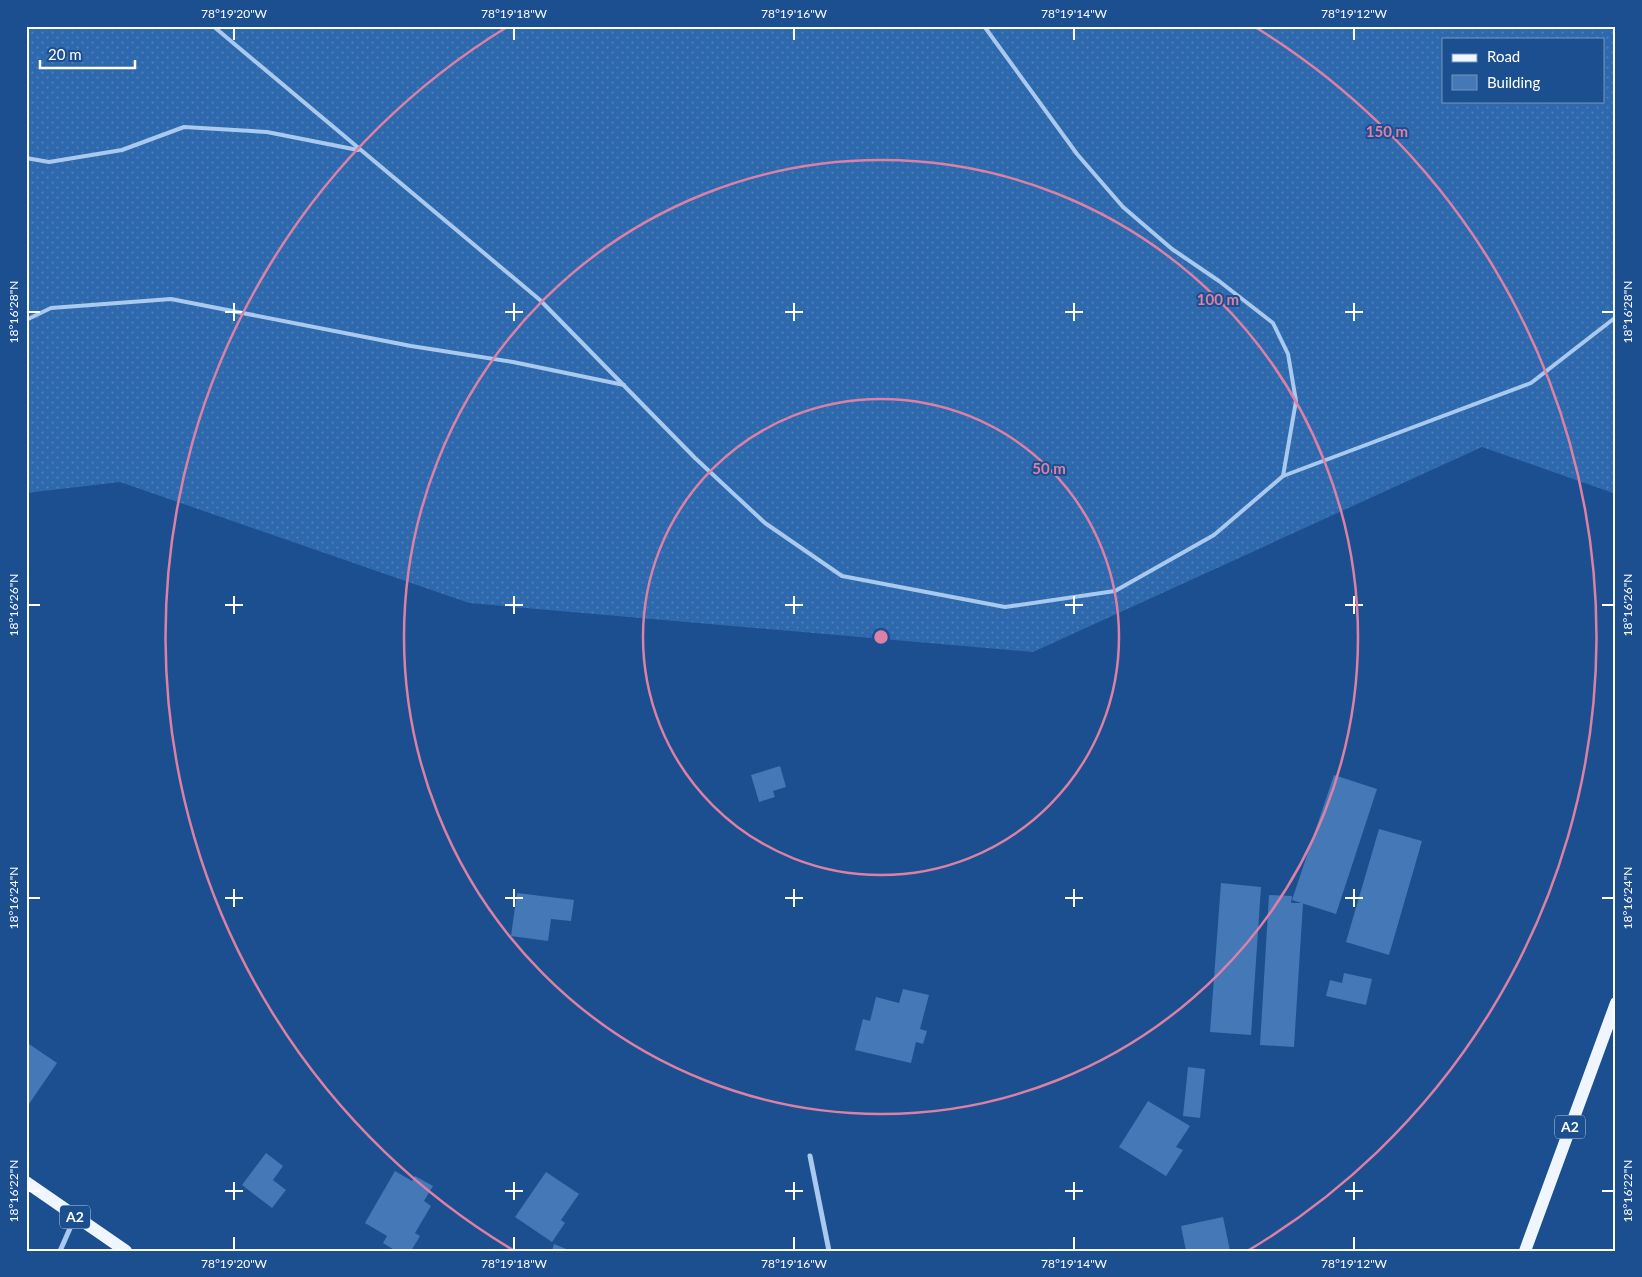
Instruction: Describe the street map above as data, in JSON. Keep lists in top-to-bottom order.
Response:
{
  "streets": {
    "main road": ["A2"]
  },
  "legend": ["Road", "Building"],
  "scale_bar": "20 m",
  "coordinates": [
    "78°19'20\"W",
    "78°19'18\"W",
    "78°19'16\"W",
    "78°19'14\"W",
    "78°19'12\"W",
    "18°16'28\"N",
    "18°16'26\"N",
    "18°16'24\"N",
    "18°16'22\"N"
  ],
  "rings": ["150 m", "100 m", "50 m"]
}
